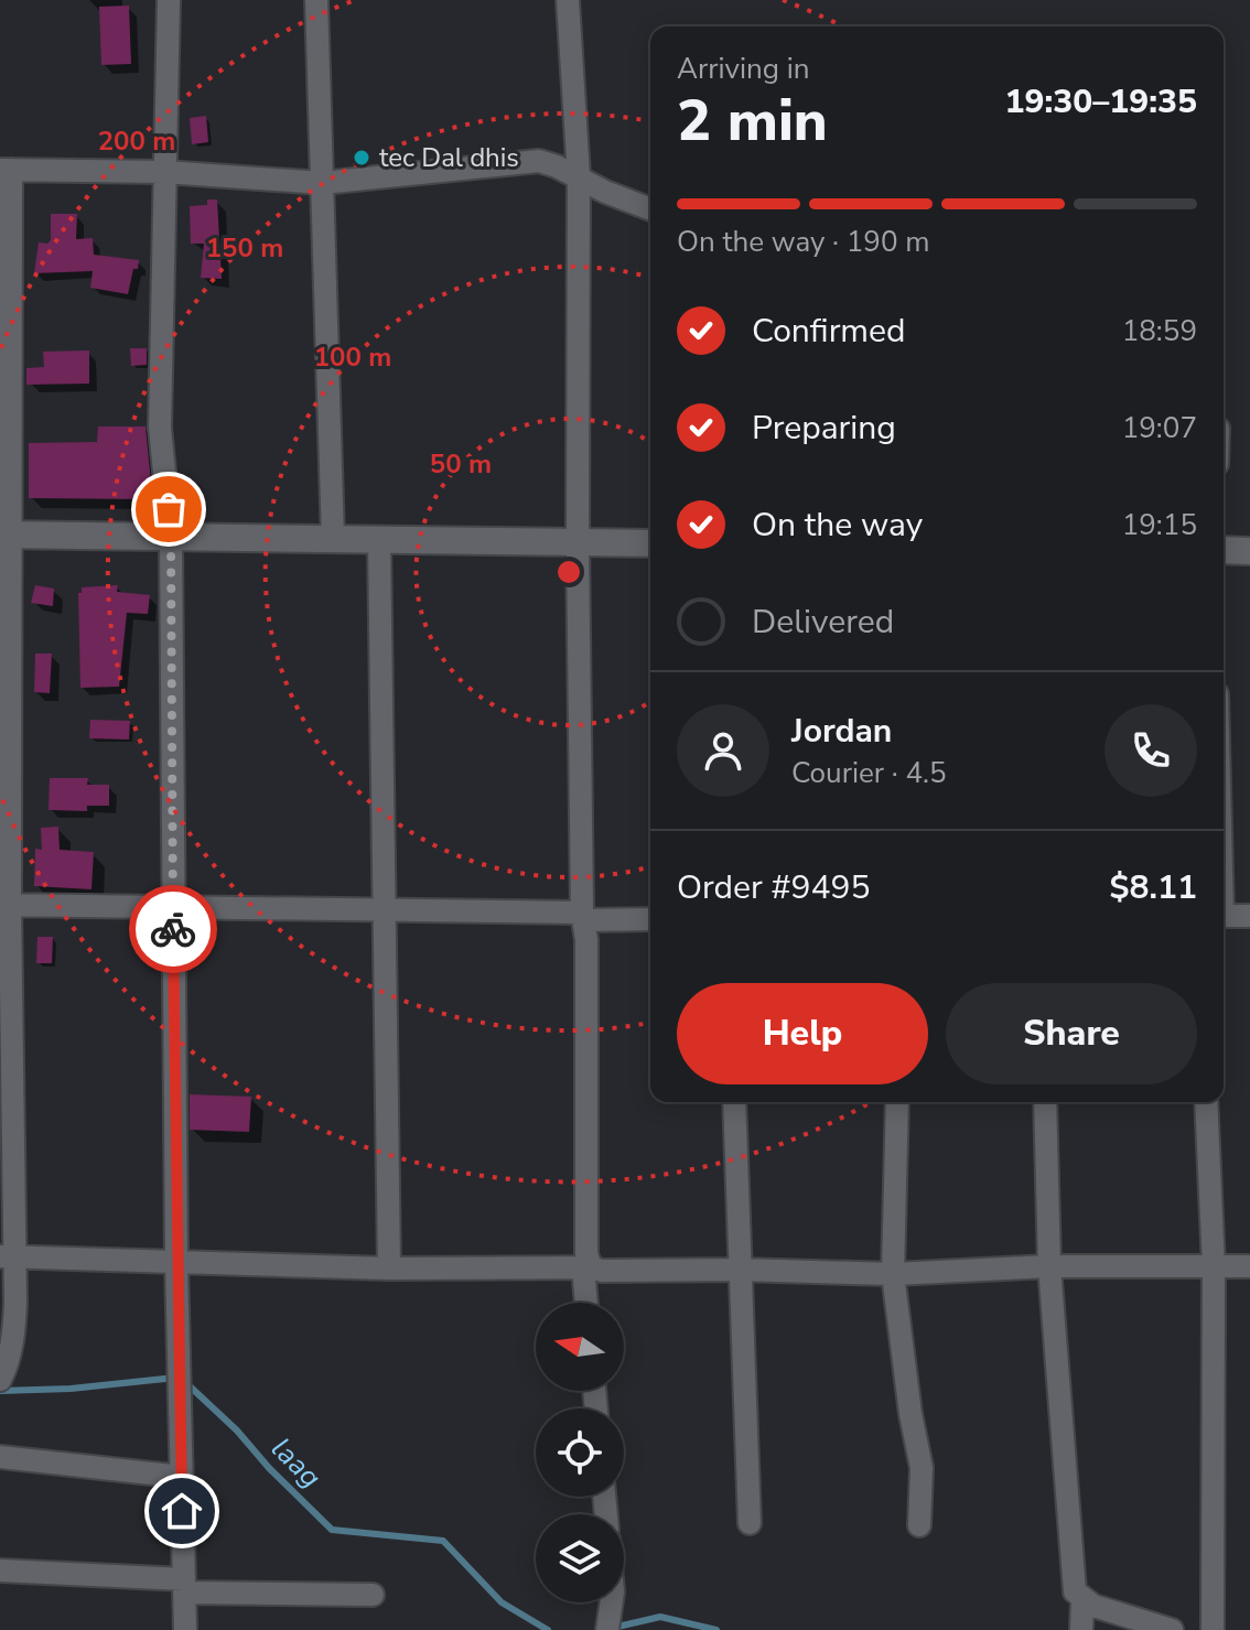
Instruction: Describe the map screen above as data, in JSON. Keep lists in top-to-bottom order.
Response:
{
  "water": ["laag"],
  "places": ["tec Dal dhis"],
  "north": "left",
  "page": {
    "heading": ["2 min", "Arriving in", "19:30–19:35"],
    "panel": [
      "Jordan",
      "Courier · 4.5",
      "Order #9495",
      "$8.11"
    ],
    "bar": "On the way · 190 m",
    "list": [
      ["Confirmed", "18:59"],
      ["Preparing", "19:07"],
      ["On the way", "19:15"],
      "Delivered"
    ],
    "buttons": ["Help", "Share"]
  },
  "rings": [
    "200 m",
    "150 m",
    "100 m",
    "50 m"
  ]
}
